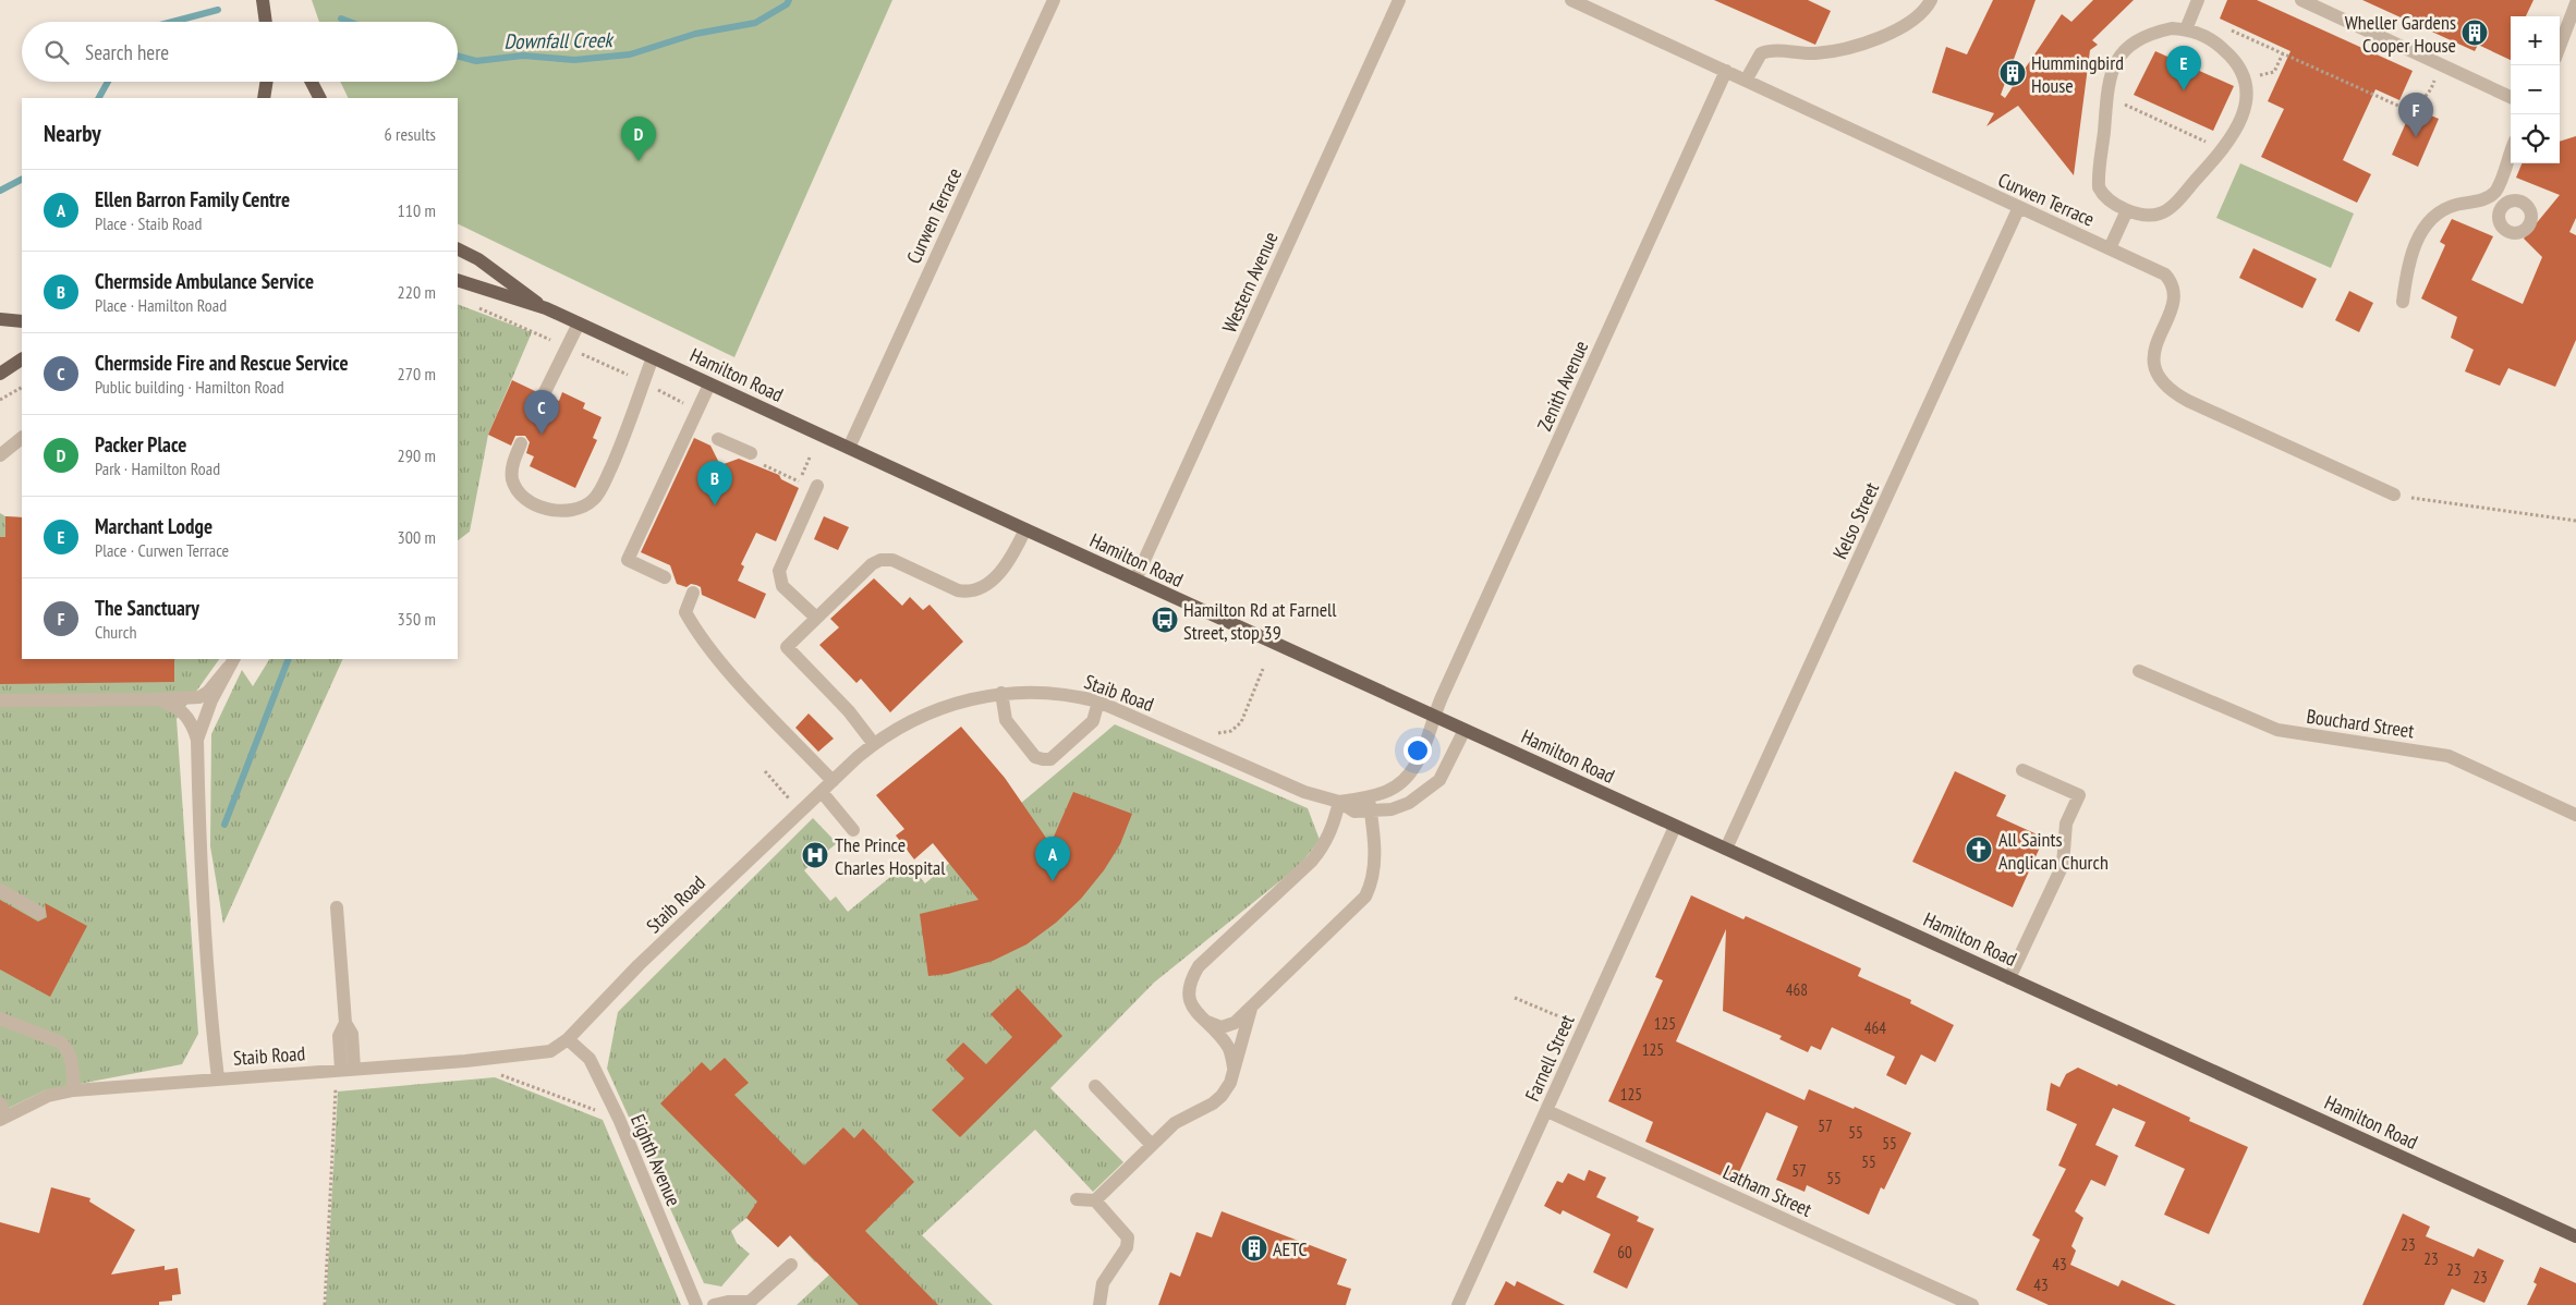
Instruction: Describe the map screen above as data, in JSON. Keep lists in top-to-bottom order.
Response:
{
  "streets": {
    "main road": ["Hamilton Road"],
    "street": [
      "Curwen Terrace",
      "Western Avenue",
      "Zenith Avenue",
      "Kelso Street",
      "Staib Road",
      "Bouchard Street",
      "Farnell Street",
      "Eighth Avenue",
      "Latham Street"
    ]
  },
  "crossings": [
    ["Curwen Terrace", "Hamilton Road"],
    ["Curwen Terrace", "Zenith Avenue"],
    ["Curwen Terrace", "Kelso Street"],
    ["Western Avenue", "Hamilton Road"],
    ["Hamilton Road", "Zenith Avenue"],
    ["Hamilton Road", "Kelso Street"],
    ["Hamilton Road", "Staib Road"],
    ["Hamilton Road", "Farnell Street"],
    ["Zenith Avenue", "Staib Road"],
    ["Staib Road", "Eighth Avenue"],
    ["Farnell Street", "Latham Street"]
  ],
  "water": ["Downfall Creek"],
  "places": {
    "building": ["Wheller Gardens Cooper House", "Hummingbird House", "AETC"],
    "bus stop": ["Hamilton Rd at Farnell Street, stop 39"],
    "church": ["All Saints Anglican Church"],
    "hospital": ["The Prince Charles Hospital"]
  },
  "house_numbers": [
    "468",
    "125",
    "464",
    "125",
    "125",
    "57",
    "55",
    "55",
    "55",
    "57",
    "55",
    "23",
    "60",
    "23",
    "43",
    "23",
    "23",
    "43"
  ],
  "page": {
    "map_buttons": ["+", "−"],
    "search": "Search here",
    "pins": [
      "E",
      "F",
      "D",
      "C",
      "B",
      "A"
    ],
    "heading": ["Nearby", "6 results"],
    "list": [
      {
        "mark": "A",
        "name": "Ellen Barron Family Centre",
        "note": "Place · Staib Road",
        "value": "110 m"
      },
      {
        "mark": "B",
        "name": "Chermside Ambulance Service",
        "note": "Place · Hamilton Road",
        "value": "220 m"
      },
      {
        "mark": "C",
        "name": "Chermside Fire and Rescue Service",
        "note": "Public building · Hamilton Road",
        "value": "270 m"
      },
      {
        "mark": "D",
        "name": "Packer Place",
        "note": "Park · Hamilton Road",
        "value": "290 m"
      },
      {
        "mark": "E",
        "name": "Marchant Lodge",
        "note": "Place · Curwen Terrace",
        "value": "300 m"
      },
      {
        "mark": "F",
        "name": "The Sanctuary",
        "note": "Church",
        "value": "350 m"
      }
    ]
  }
}
